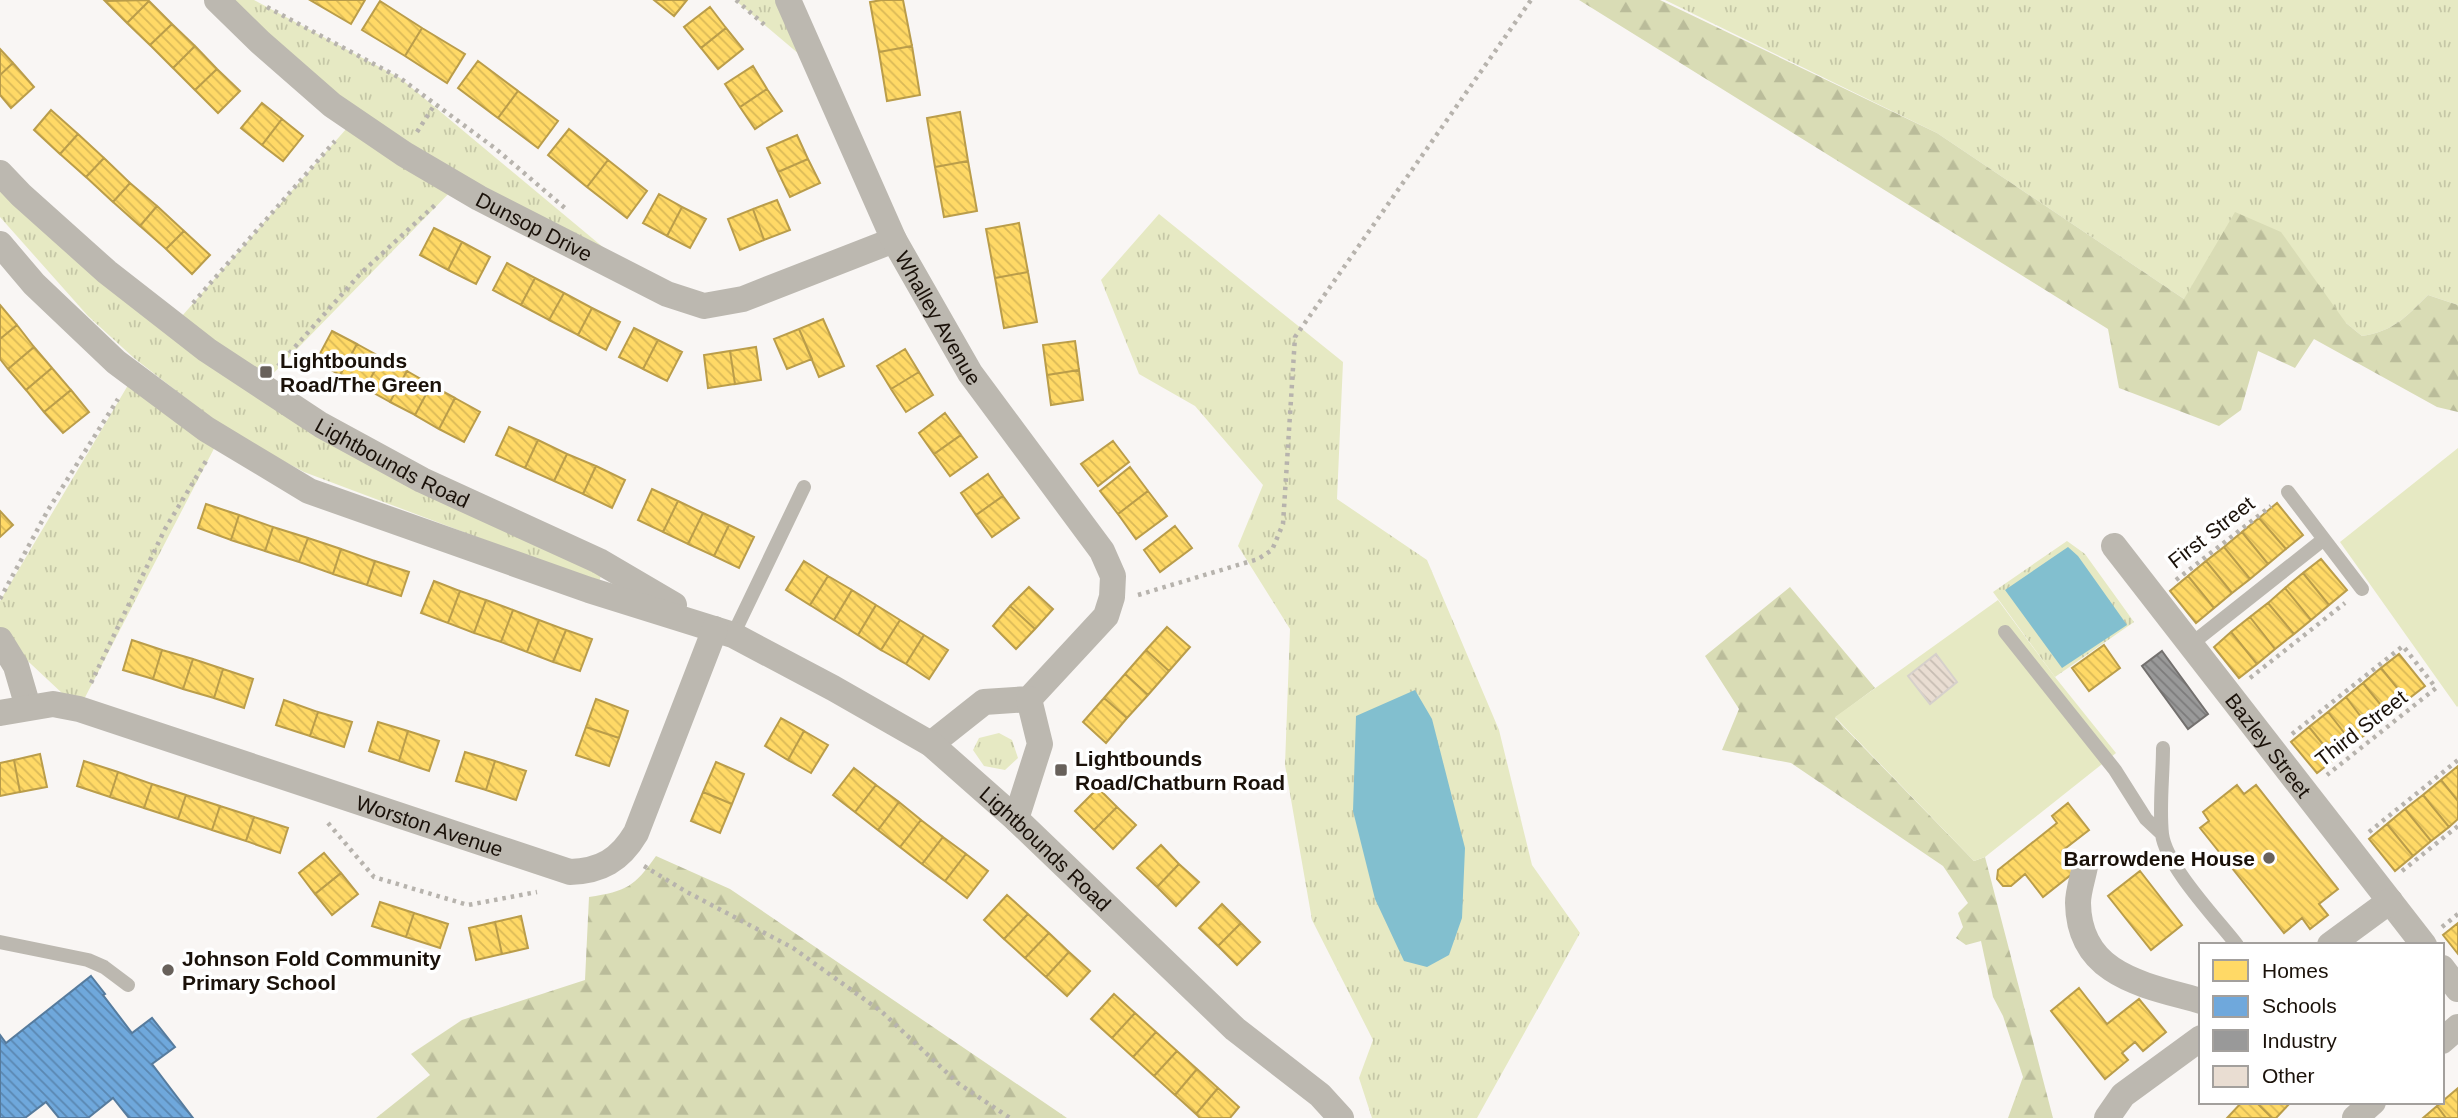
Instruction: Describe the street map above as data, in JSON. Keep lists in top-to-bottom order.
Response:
{
  "streets": {
    "street": [
      "Dunsop Drive",
      "Whalley Avenue",
      "Lightbounds Road",
      "Bazley Street",
      "Worston Avenue"
    ],
    "path": ["First Street", "Third Street"]
  },
  "crossings": [
    ["Dunsop Drive", "Whalley Avenue"],
    ["First Street", "Bazley Street"],
    ["Third Street", "Bazley Street"]
  ],
  "places": {
    "transit": ["Lightbounds Road/The Green", "Lightbounds Road/Chatburn Road"],
    "other": ["Barrowdene House", "Johnson Fold Community Primary School"]
  },
  "legend": [
    "Homes",
    "Schools",
    "Industry",
    "Other"
  ]
}
